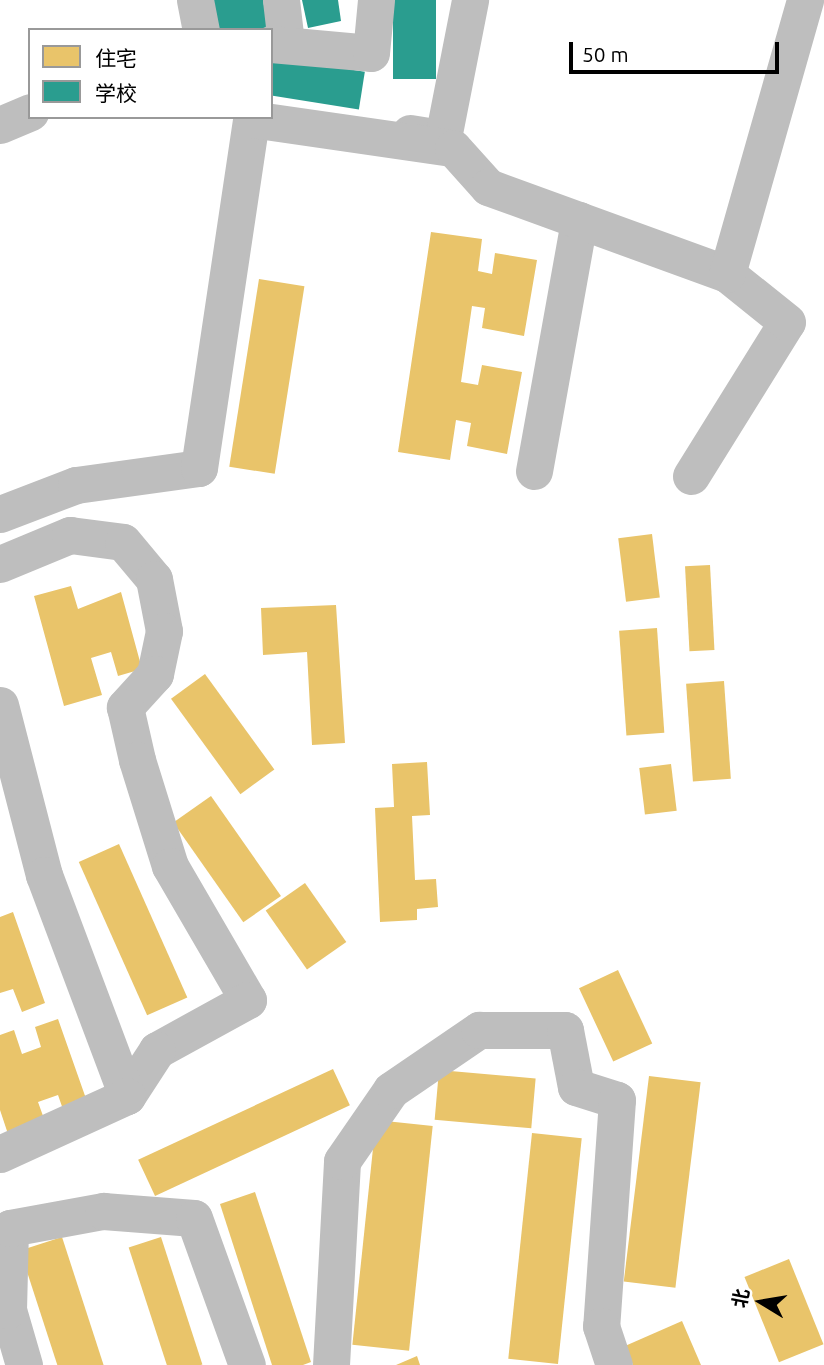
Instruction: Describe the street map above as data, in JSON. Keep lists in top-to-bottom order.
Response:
{
  "legend": ["住宅", "学校"],
  "scale_bar": "50 m",
  "north": "left"
}
